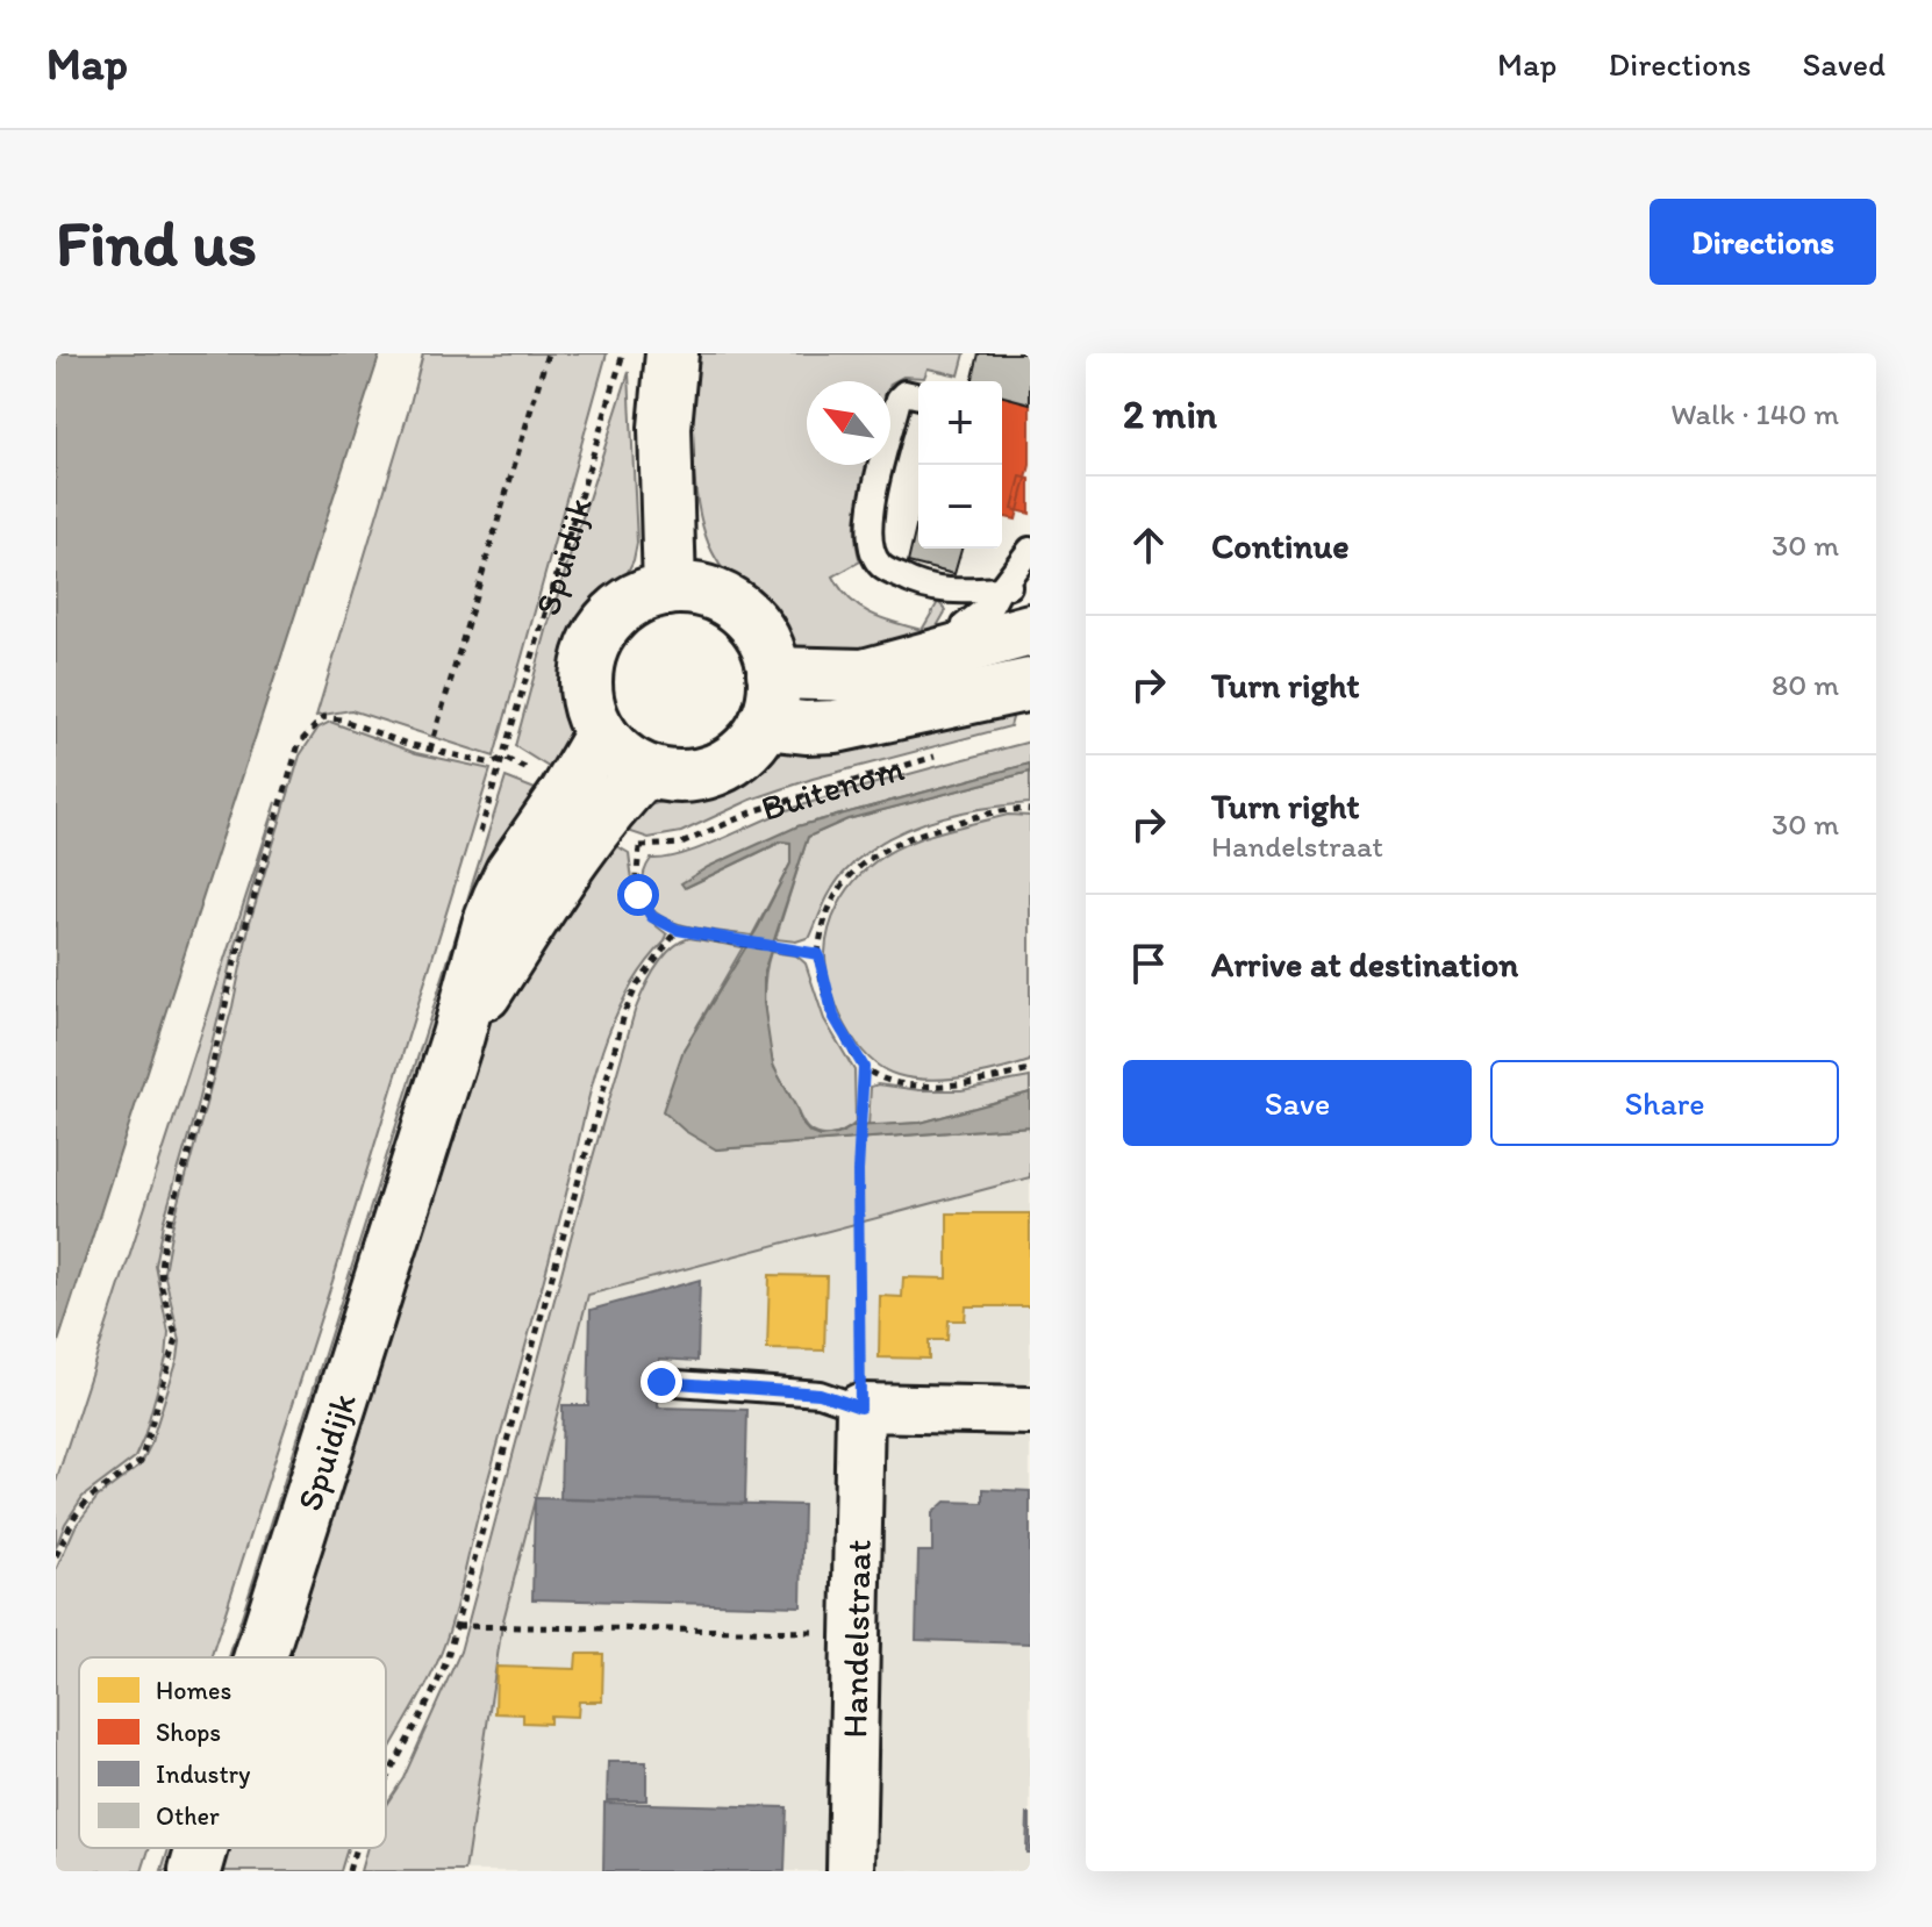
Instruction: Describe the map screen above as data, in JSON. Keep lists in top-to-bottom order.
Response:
{
  "streets": {
    "main road": ["Spuidijk", "Buitenom"],
    "street": ["Handelstraat"]
  },
  "crossings": [
    ["Spuidijk", "Buitenom"]
  ],
  "legend": [
    "Homes",
    "Shops",
    "Industry",
    "Other"
  ],
  "north": "top left",
  "page": {
    "header": "Map",
    "nav": ["Map", "Directions", "Saved"],
    "buttons": [
      "Directions",
      ["Save", "Share"]
    ],
    "title": "Find us",
    "heading": ["2 min", "Walk · 140 m"],
    "map_buttons": ["+", "−"],
    "list": [
      ["Continue", "30 m"],
      ["Turn right", "80 m"],
      ["Turn right", "Handelstraat", "30 m"],
      "Arrive at destination"
    ]
  }
}
